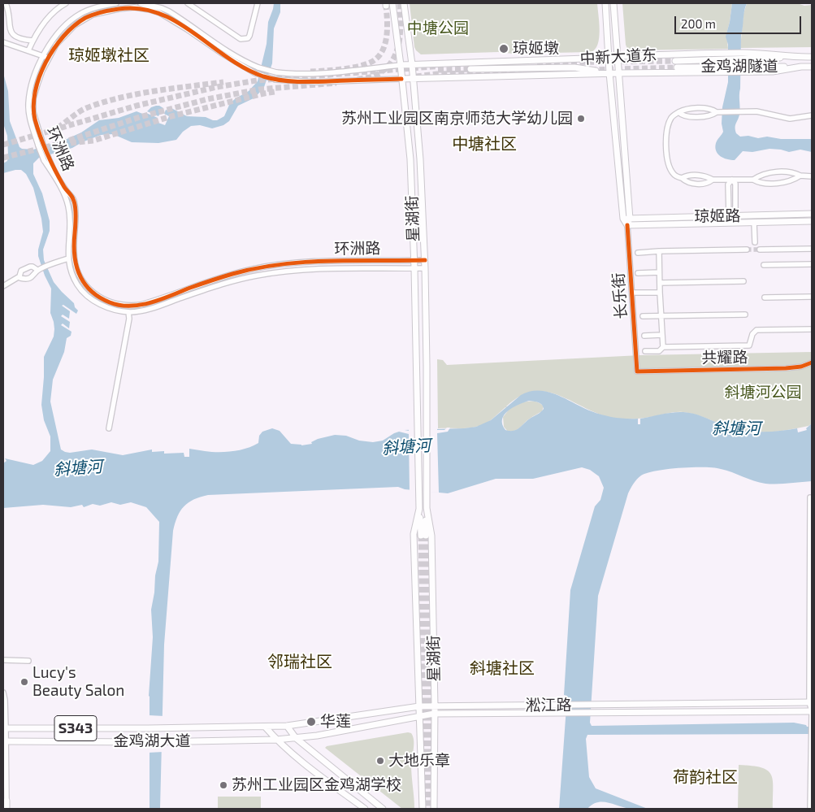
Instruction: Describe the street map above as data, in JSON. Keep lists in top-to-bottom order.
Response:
{
  "streets": {
    "main road": [
      "中新大道东",
      "金鸡湖隧道",
      "琼姬路",
      "星湖街",
      "长乐街",
      "淞江路",
      "S343",
      "金鸡湖大道"
    ],
    "street": ["环洲路", "共耀路"]
  },
  "crossings": [
    ["中新大道东", "金鸡湖隧道"],
    ["中新大道东", "环洲路"],
    ["中新大道东", "星湖街"],
    ["中新大道东", "长乐街"],
    ["环洲路", "星湖街"],
    ["琼姬路", "长乐街"],
    ["星湖街", "淞江路"],
    ["长乐街", "共耀路"],
    ["淞江路", "金鸡湖大道"]
  ],
  "districts": [
    "琼姬墩社区",
    "中塘社区",
    "邻瑞社区",
    "斜塘社区",
    "荷韵社区"
  ],
  "water": ["斜塘河"],
  "parks": ["中塘公园", "斜塘河公园"],
  "places": [
    "琼姬墩",
    "苏州工业园区南京师范大学幼儿园",
    "Lucy's Beauty Salon",
    "华莲",
    "大地乐章",
    "苏州工业园区金鸡湖学校"
  ],
  "scale_bar": "200 m"
}
